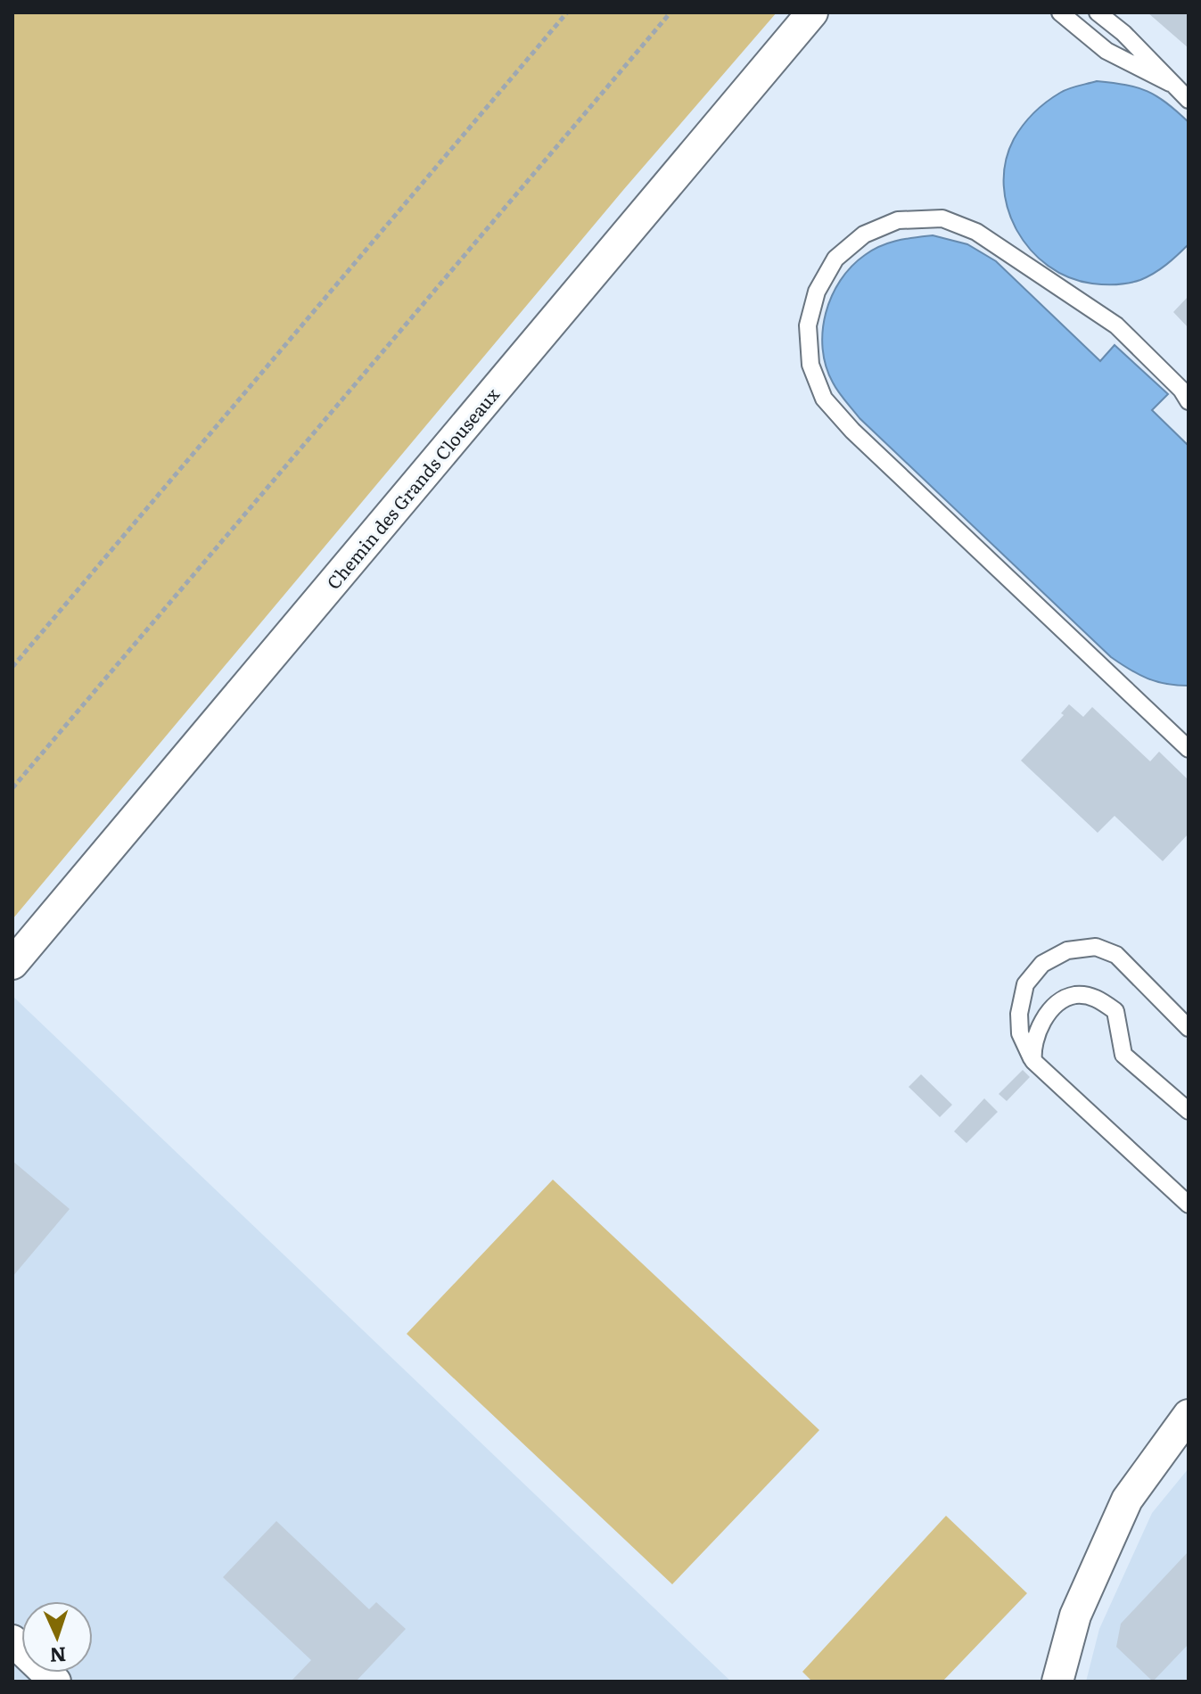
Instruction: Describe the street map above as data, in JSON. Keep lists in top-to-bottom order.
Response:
{
  "streets": {
    "street": ["Chemin des Grands Clouseaux"]
  },
  "north": "bottom"
}
